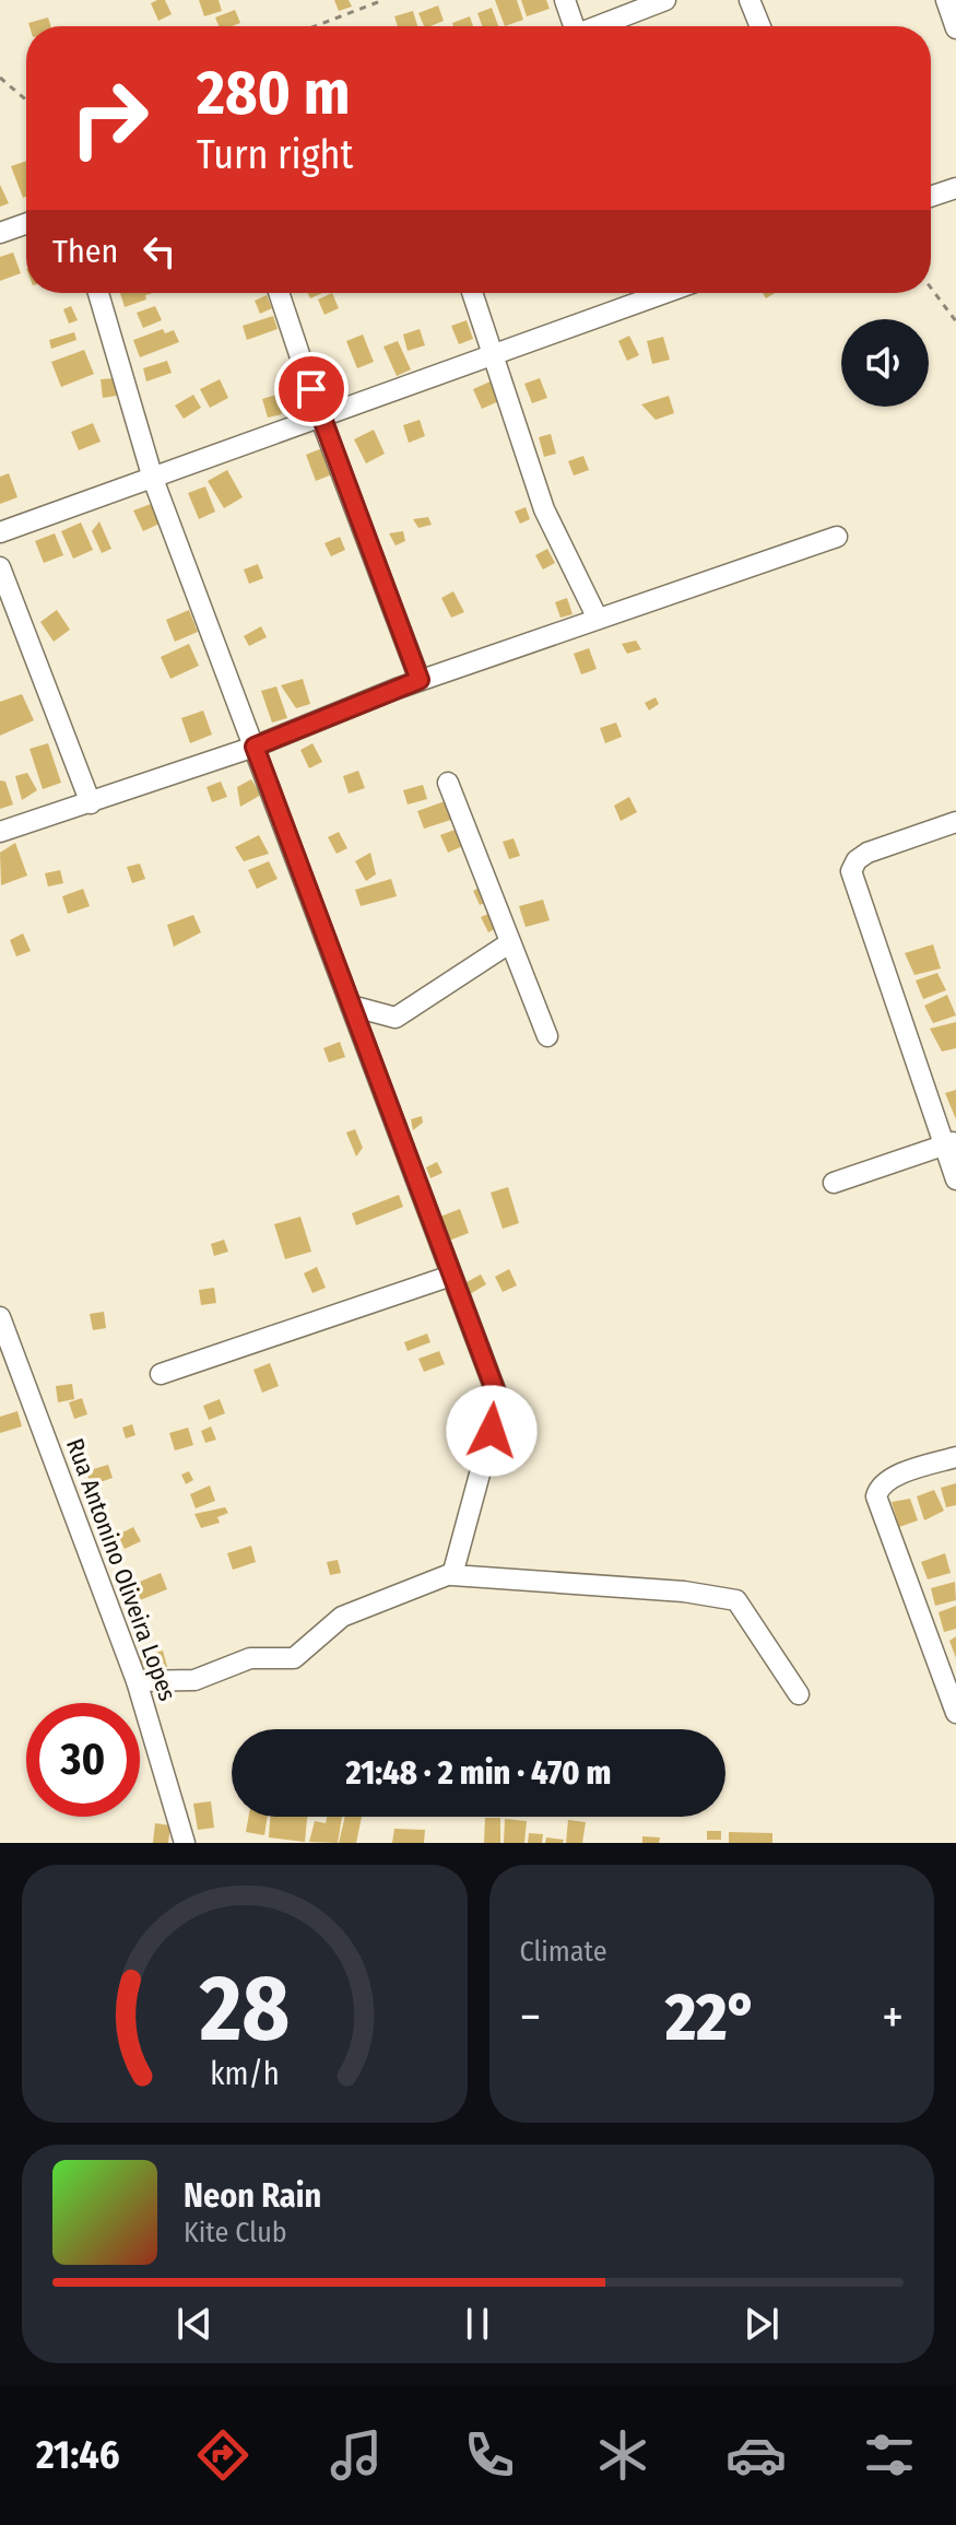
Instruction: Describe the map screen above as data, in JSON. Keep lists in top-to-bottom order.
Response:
{
  "streets": {
    "street": ["Rua Antonino Oliveira Lopes"]
  },
  "page": {
    "turn": ["280 m", "Turn right"],
    "then": "Then",
    "limit": "30",
    "trip": "21:48 · 2 min · 470 m",
    "tile": "Climate",
    "heat": ["−", "22°", "+"],
    "song": ["Neon Rain", "Kite Club"],
    "tabs": "21:46",
    "gauge": ["28", "km/h"]
  }
}
